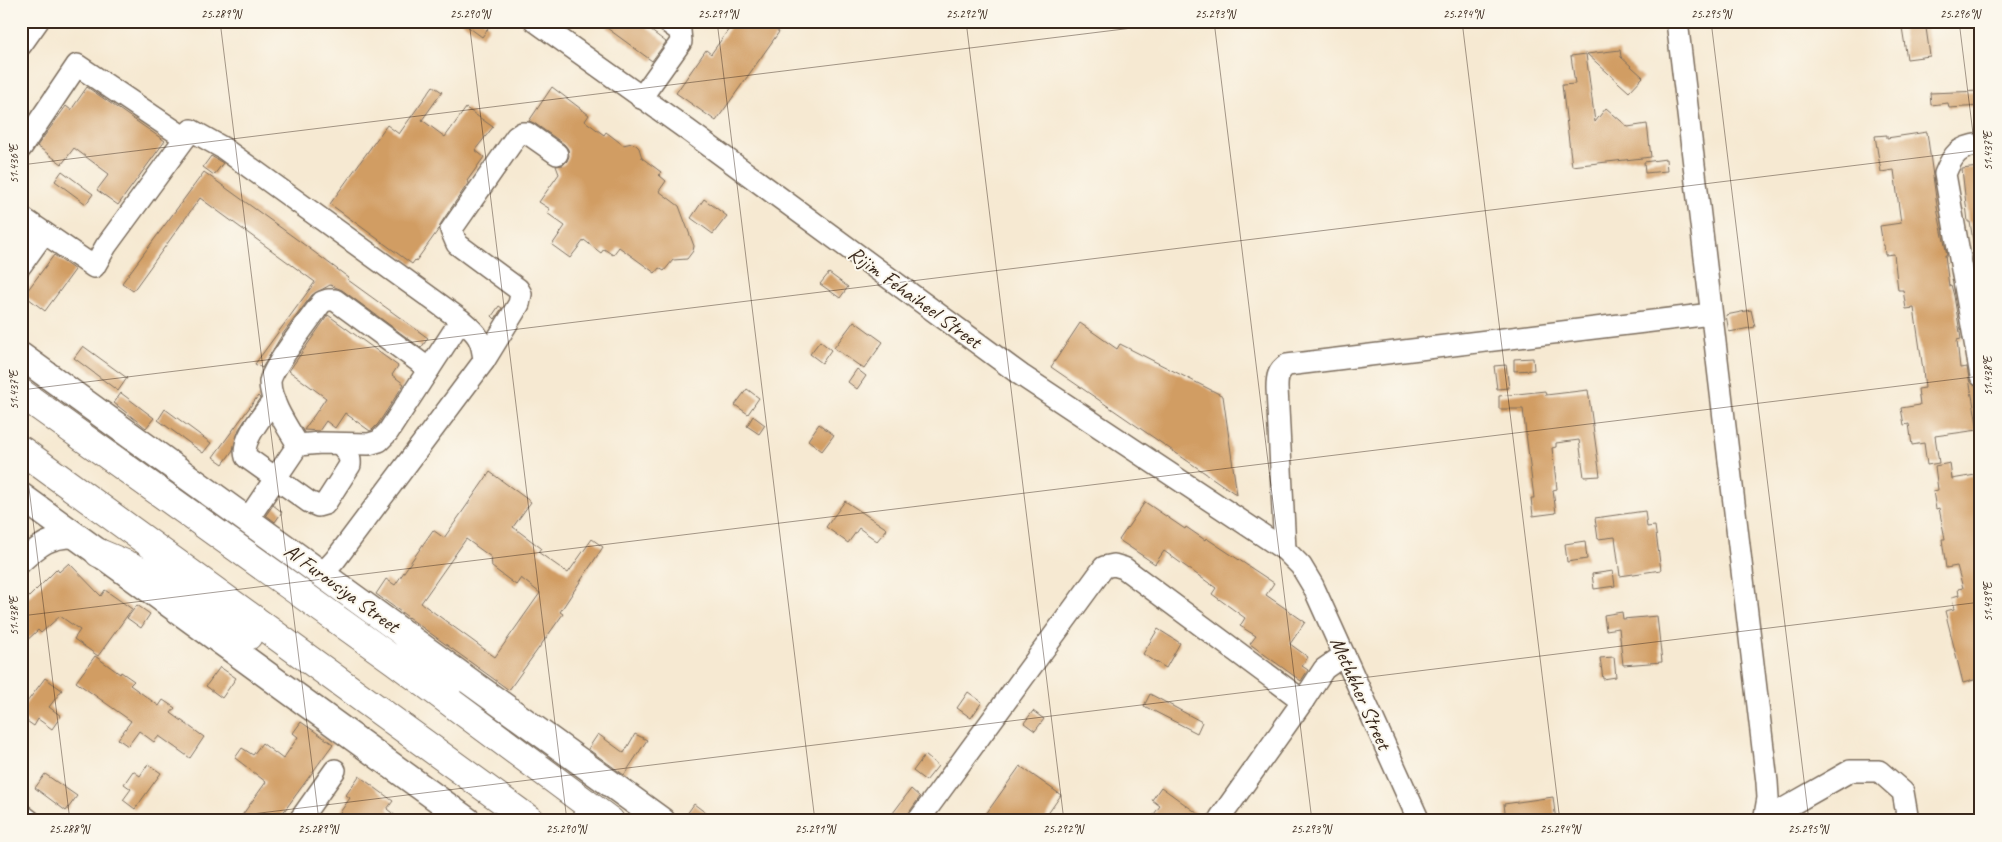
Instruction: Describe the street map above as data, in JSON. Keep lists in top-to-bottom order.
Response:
{
  "streets": {
    "highway": ["Al Furousiya Street"],
    "street": ["Rijim Fehaiheel Street", "Methkher Street"]
  },
  "crossings": [
    ["Rijim Fehaiheel Street", "Methkher Street"]
  ],
  "coordinates": [
    "25.289°N",
    "25.290°N",
    "25.291°N",
    "25.292°N",
    "25.293°N",
    "25.294°N",
    "25.295°N",
    "25.296°N",
    "51.437°E",
    "51.436°E",
    "51.438°E",
    "51.439°E",
    "25.288°N"
  ]
}
